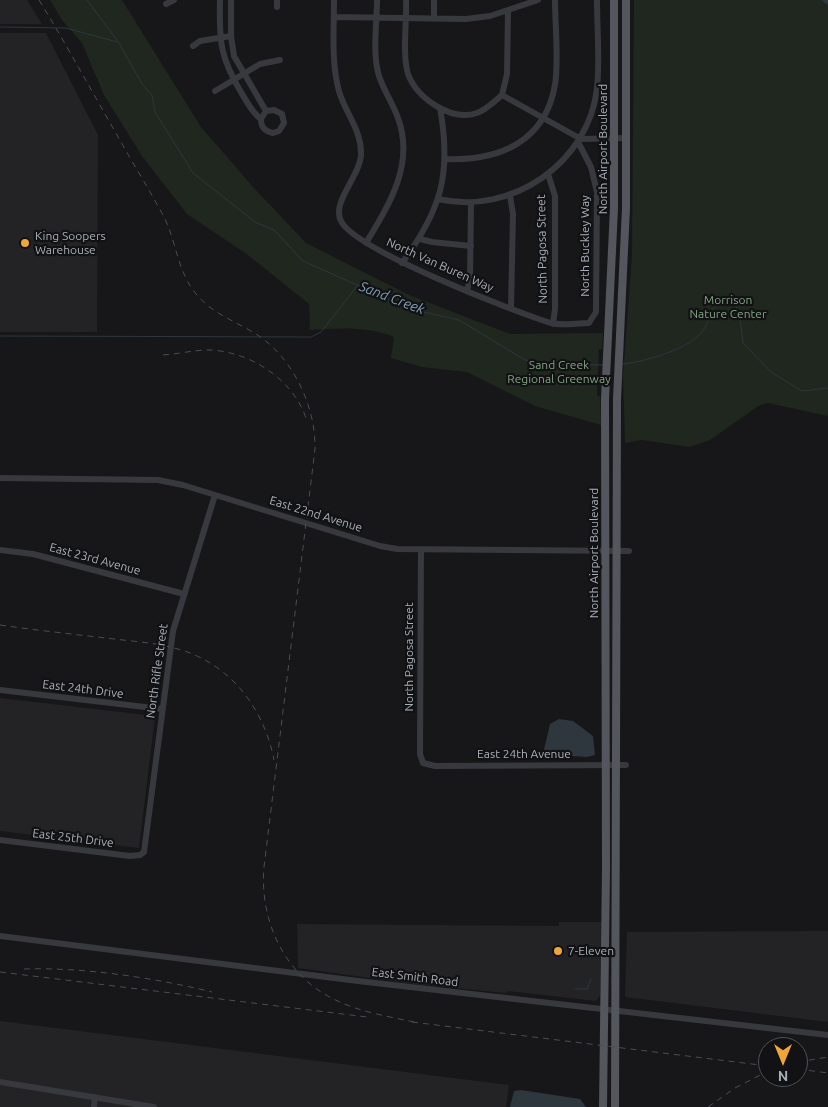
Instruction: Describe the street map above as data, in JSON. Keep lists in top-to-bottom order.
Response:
{
  "streets": {
    "main road": ["North Airport Boulevard"],
    "street": [
      "North Buckley Way",
      "North Pagosa Street",
      "North Van Buren Way",
      "East 22nd Avenue",
      "East 23rd Avenue",
      "North Rifle Street",
      "East 24th Drive",
      "East 24th Avenue",
      "East 25th Drive",
      "East Smith Road"
    ]
  },
  "crossings": [
    ["North Airport Boulevard", "East 22nd Avenue"],
    ["North Airport Boulevard", "East 24th Avenue"],
    ["North Airport Boulevard", "East Smith Road"],
    ["North Buckley Way", "North Van Buren Way"],
    ["North Pagosa Street", "North Van Buren Way"],
    ["North Pagosa Street", "East 22nd Avenue"],
    ["North Pagosa Street", "East 24th Avenue"],
    ["East 22nd Avenue", "North Rifle Street"],
    ["East 23rd Avenue", "North Rifle Street"],
    ["North Rifle Street", "East 24th Drive"],
    ["North Rifle Street", "East 25th Drive"]
  ],
  "water": ["Sand Creek"],
  "parks": ["Morrison Nature Center", "Sand Creek Regional Greenway"],
  "places": ["King Soopers Warehouse", "7-Eleven"],
  "north": "bottom"
}
